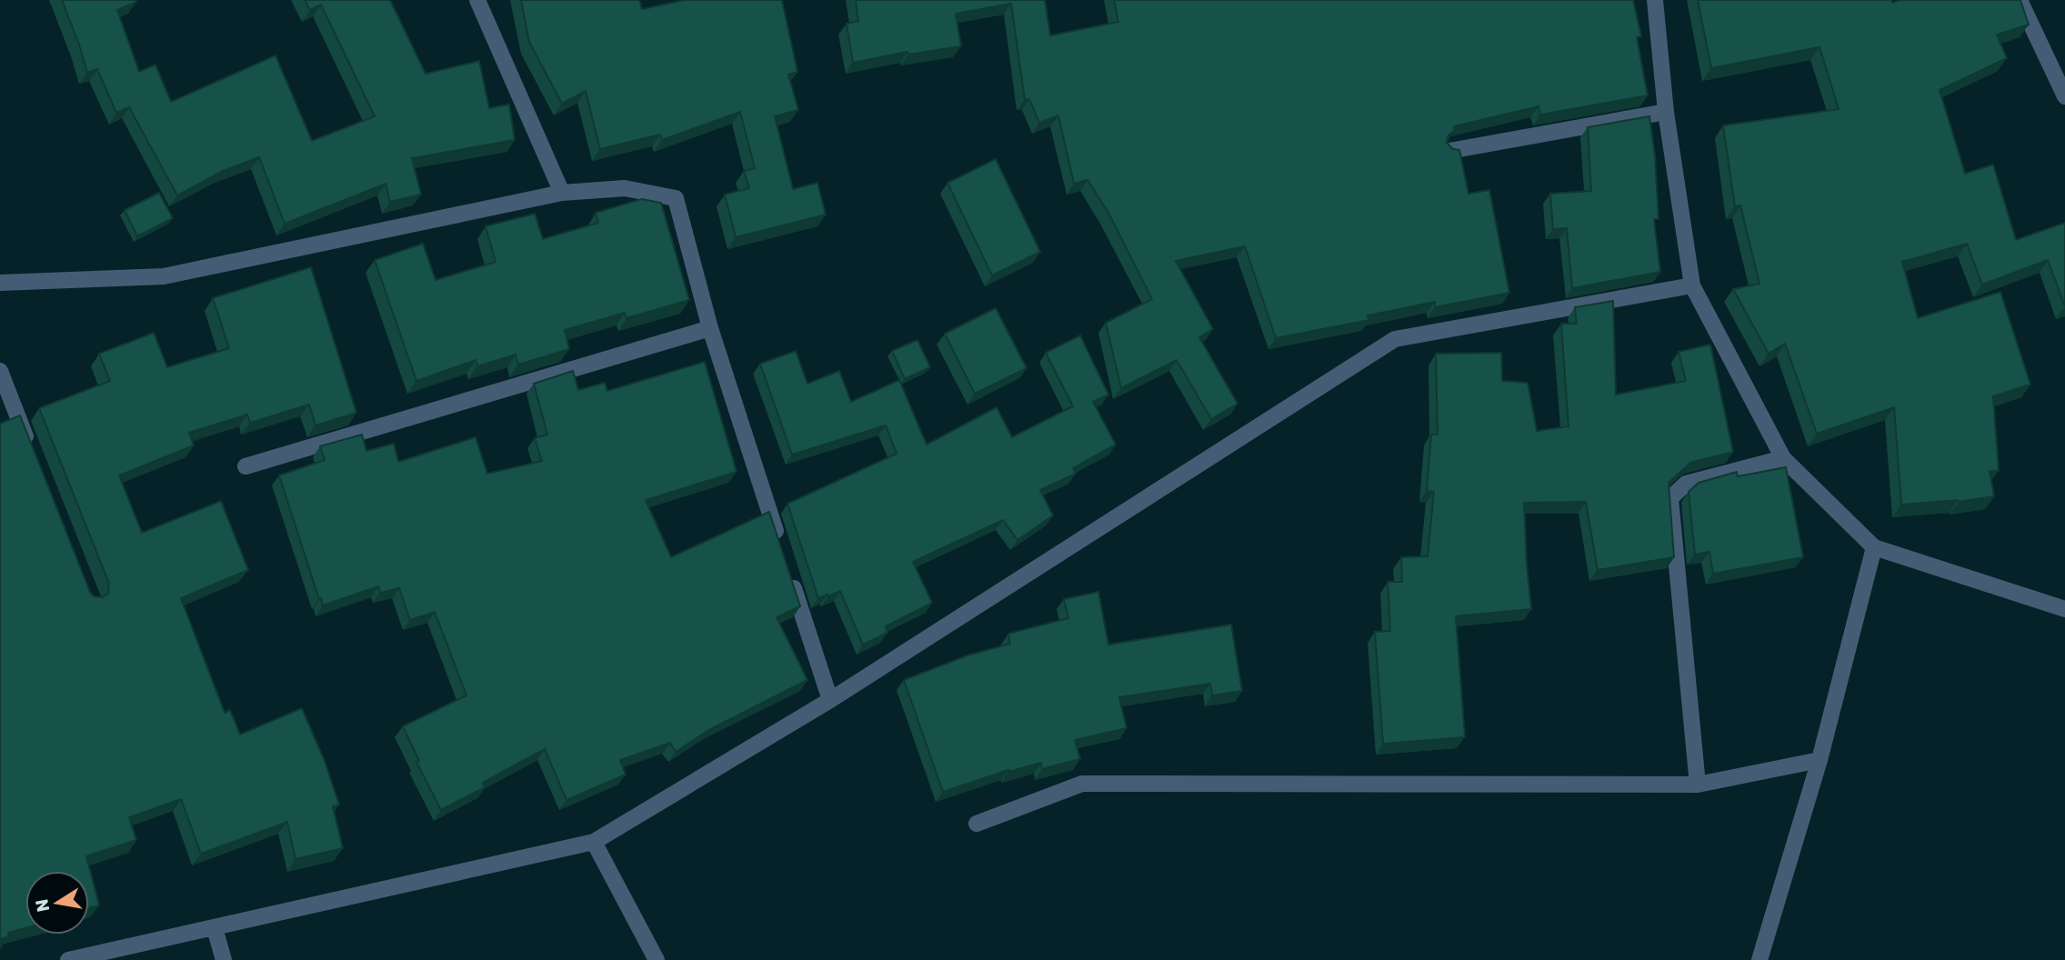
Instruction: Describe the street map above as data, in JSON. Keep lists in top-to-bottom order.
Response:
{
  "north": "left"
}
